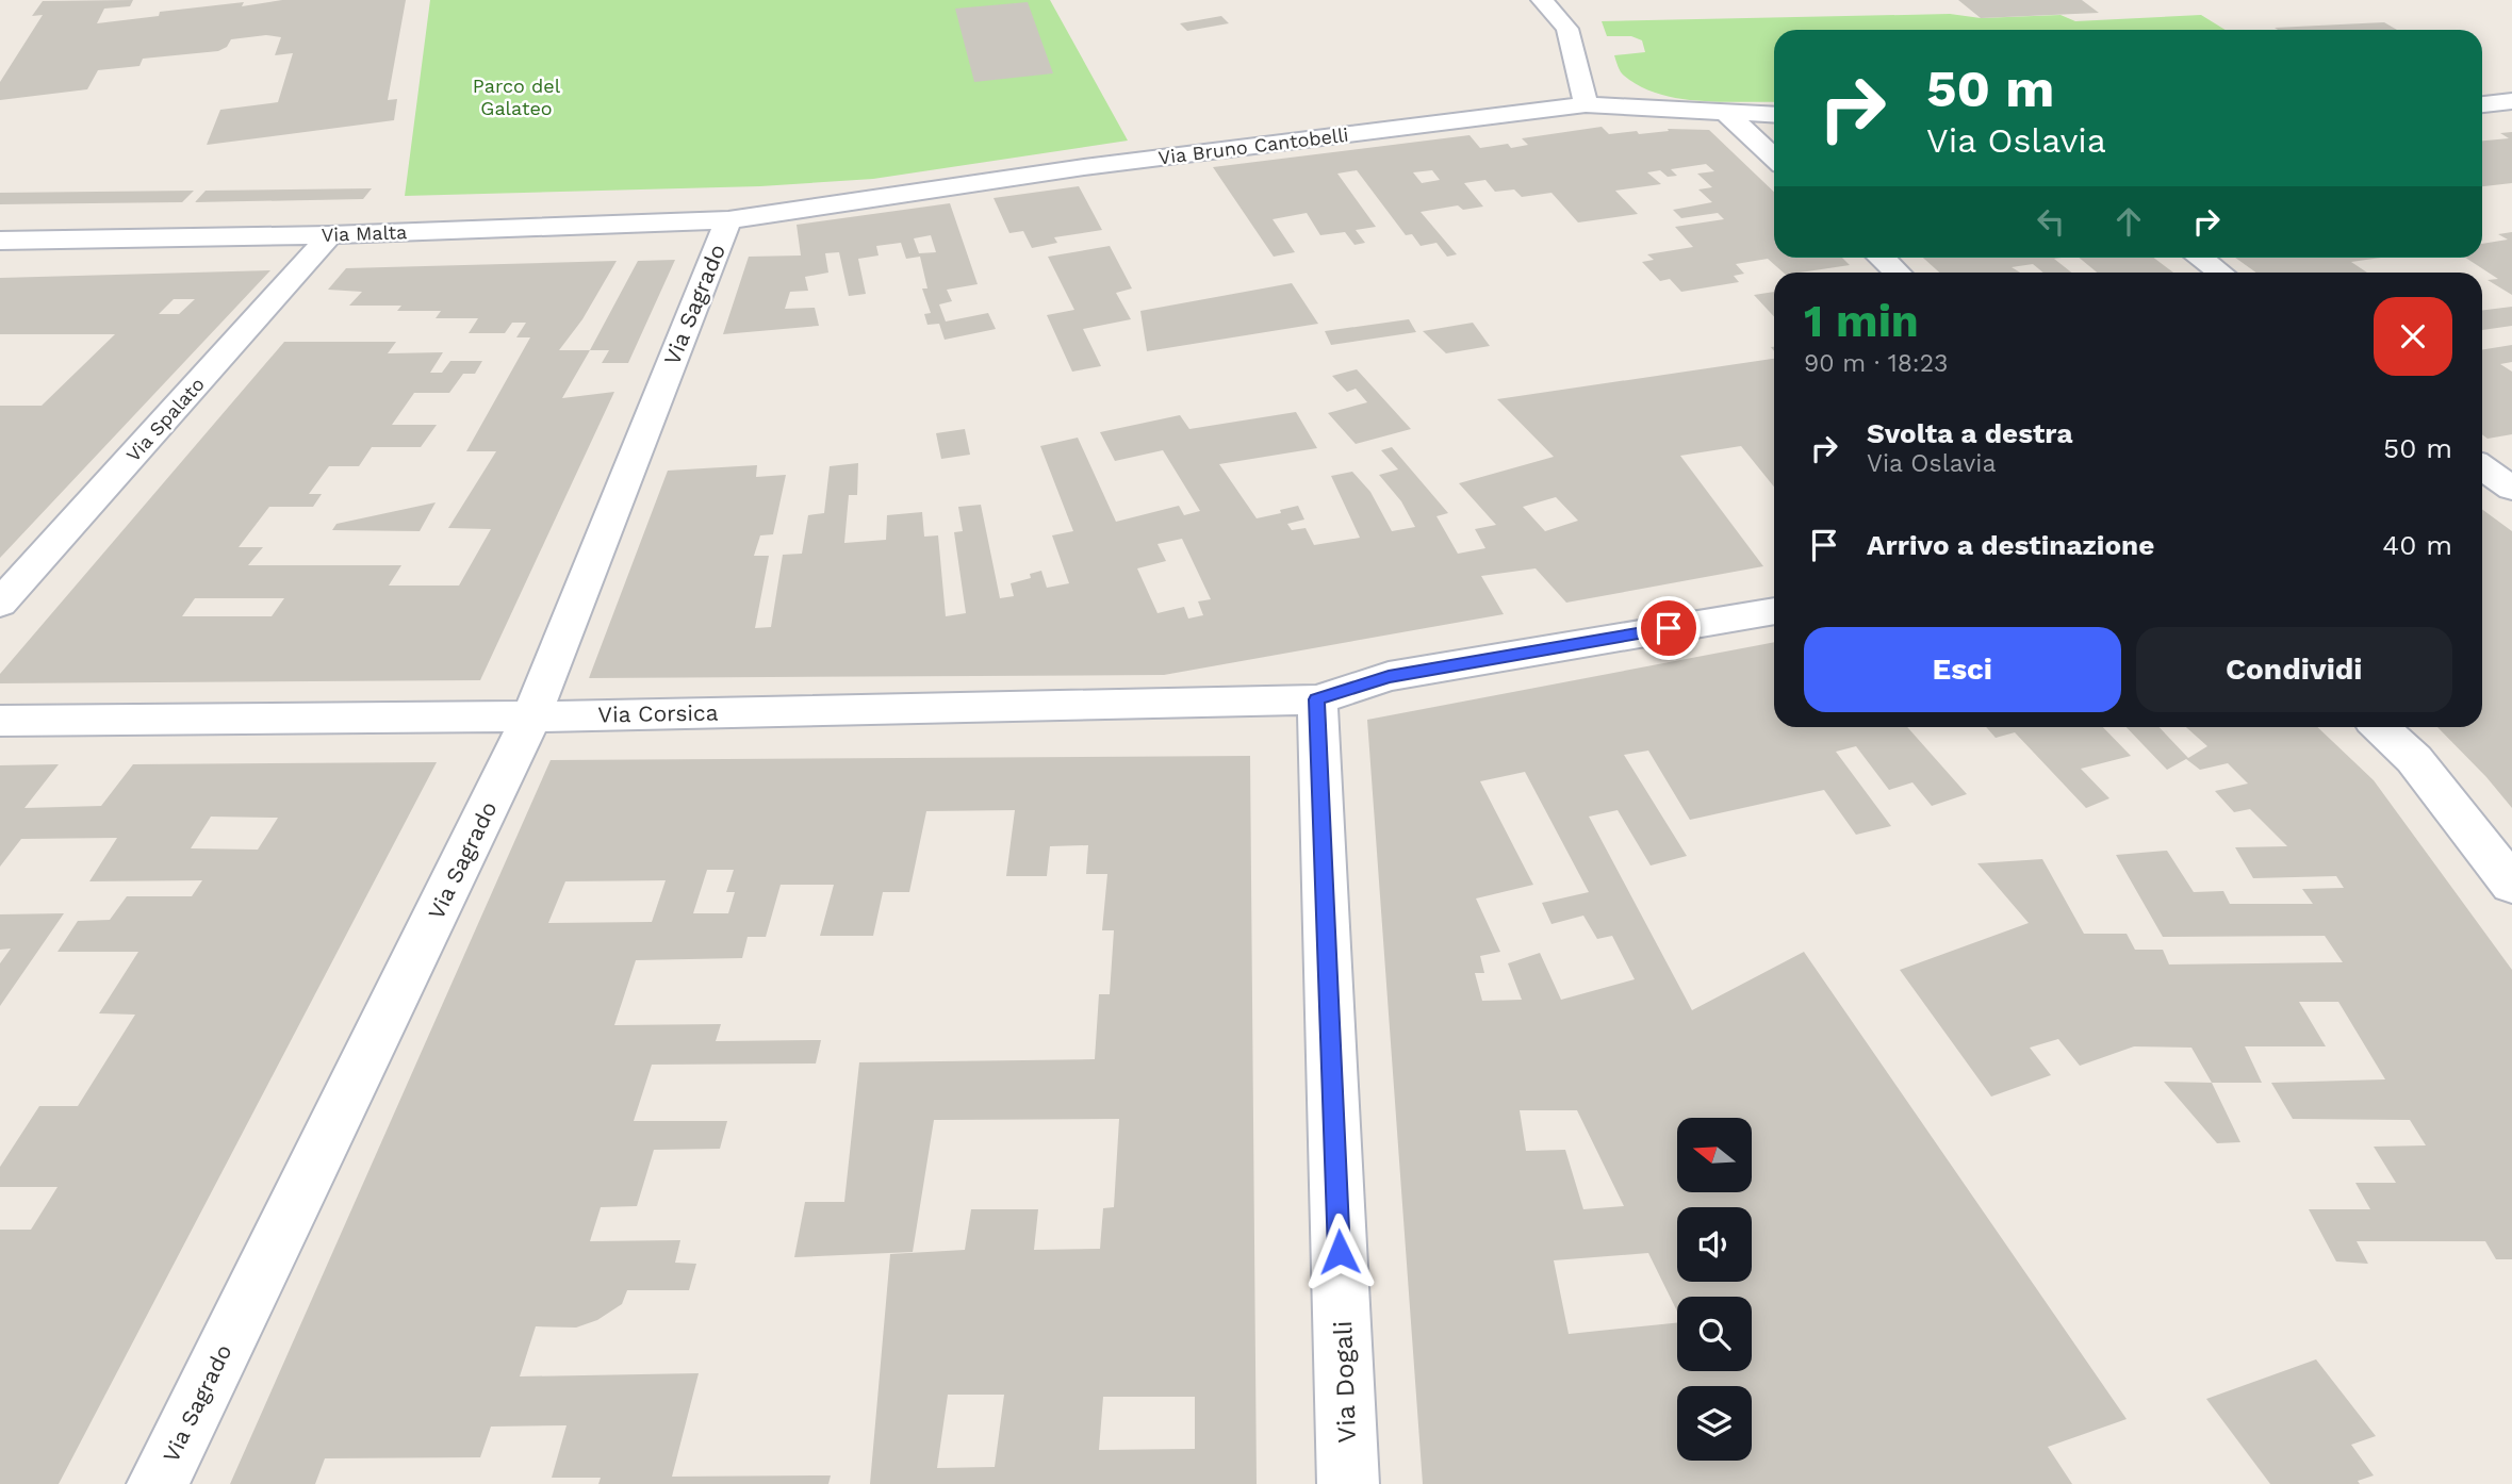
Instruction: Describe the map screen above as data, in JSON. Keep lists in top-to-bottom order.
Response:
{
  "streets": {
    "street": [
      "Via Bruno Cantobelli",
      "Via Malta",
      "Via Sagrado",
      "Via Spalato",
      "Via Corsica",
      "Via Dogali"
    ]
  },
  "crossings": [
    ["Via Bruno Cantobelli", "Via Malta"],
    ["Via Bruno Cantobelli", "Via Sagrado"],
    ["Via Malta", "Via Sagrado"],
    ["Via Malta", "Via Spalato"],
    ["Via Sagrado", "Via Corsica"],
    ["Via Corsica", "Via Dogali"]
  ],
  "parks": ["Parco del Galateo"],
  "north": "left",
  "page": {
    "turn": ["50 m", "Via Oslavia"],
    "heading": ["1 min", "90 m · 18:23"],
    "list": [
      {
        "name": "Svolta a destra",
        "note": "Via Oslavia",
        "value": "50 m"
      },
      {
        "name": "Arrivo a destinazione",
        "value": "40 m"
      }
    ],
    "buttons": ["Esci", "Condividi"]
  }
}
